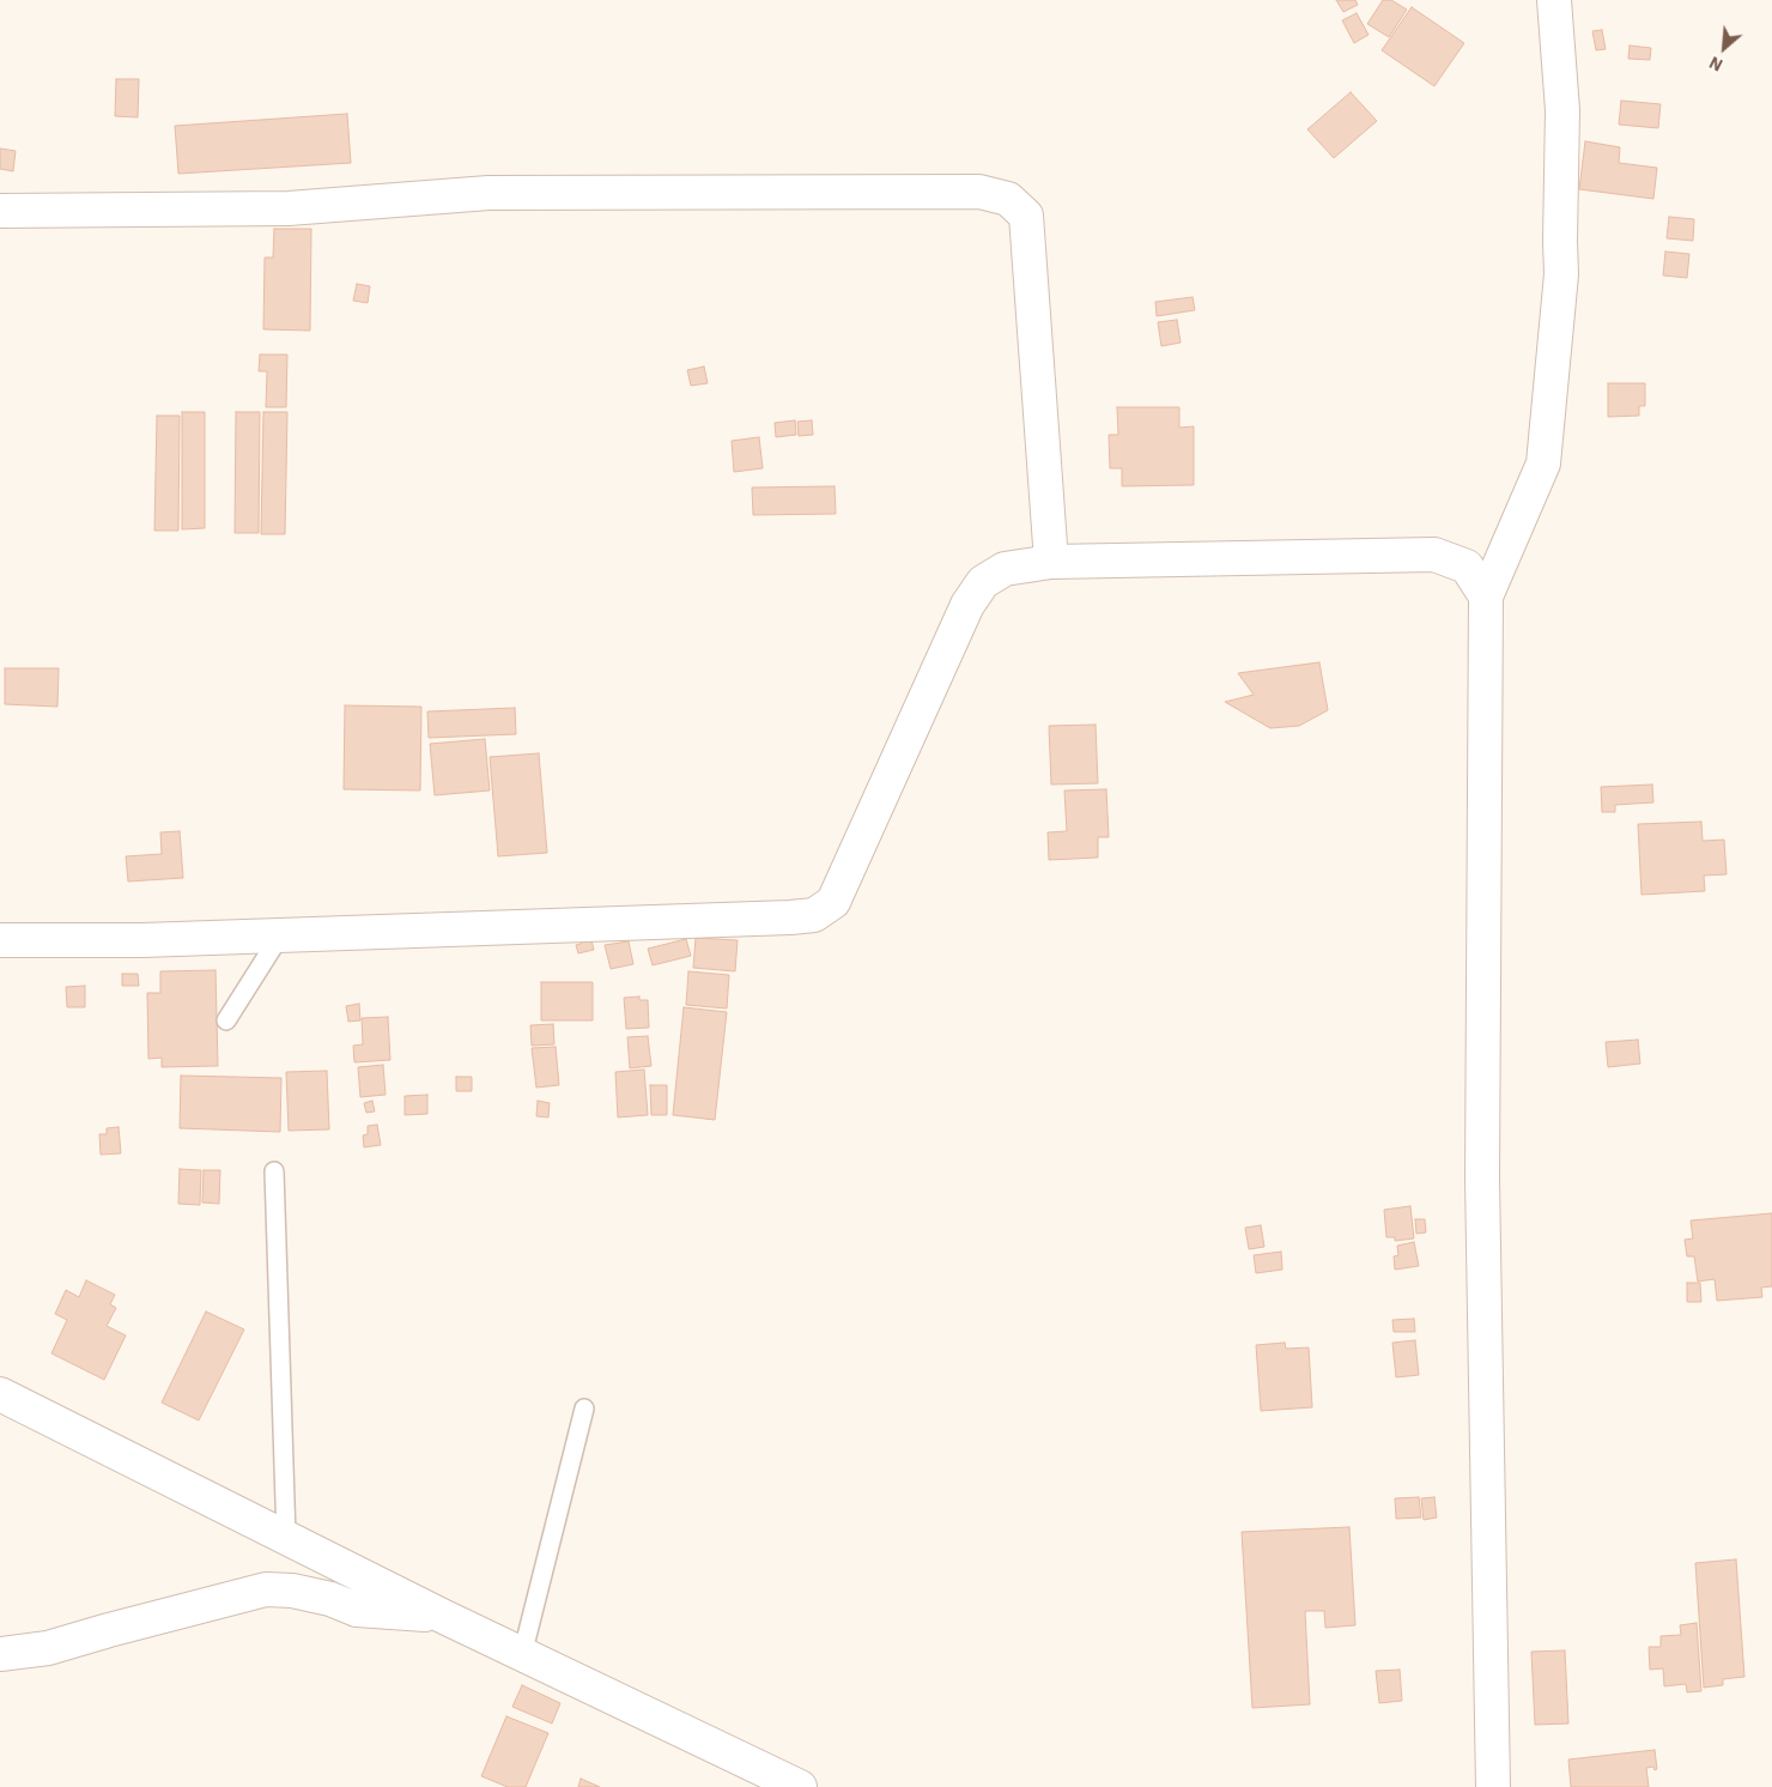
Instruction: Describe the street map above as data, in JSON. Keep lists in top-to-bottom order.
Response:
{
  "north": "bottom left"
}
